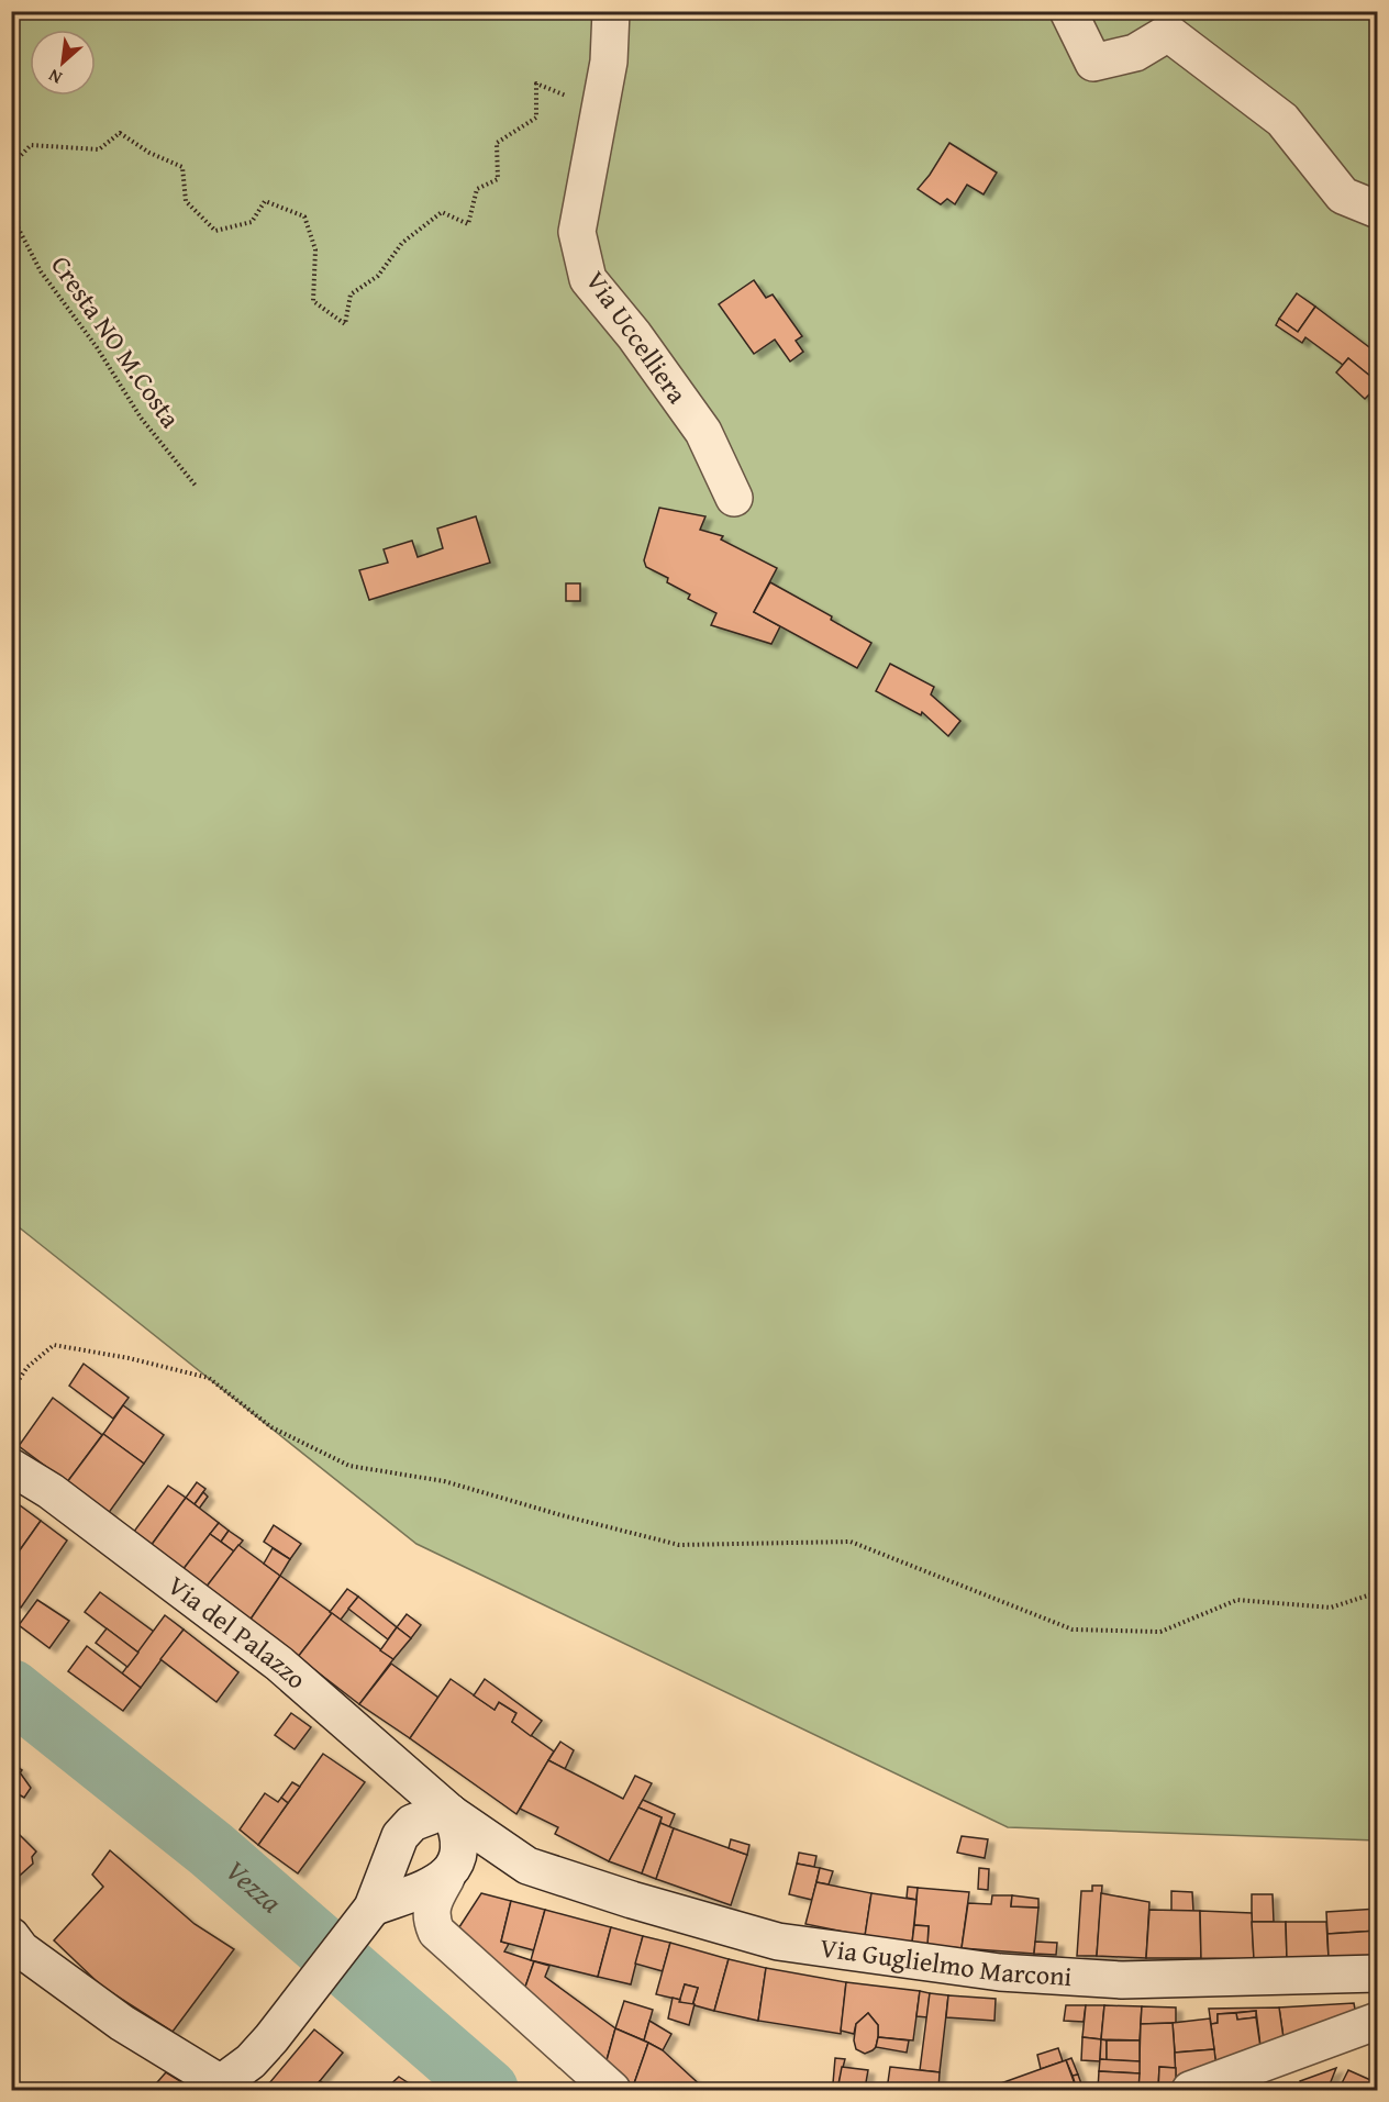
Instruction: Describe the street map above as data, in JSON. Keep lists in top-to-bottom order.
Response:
{
  "streets": {
    "main road": ["Via Uccelliera", "Via del Palazzo", "Via Guglielmo Marconi"],
    "path": ["Cresta NO M.Costa"]
  },
  "crossings": [
    ["Via del Palazzo", "Via Guglielmo Marconi"]
  ],
  "water": ["Vezza"],
  "north": "bottom left"
}
